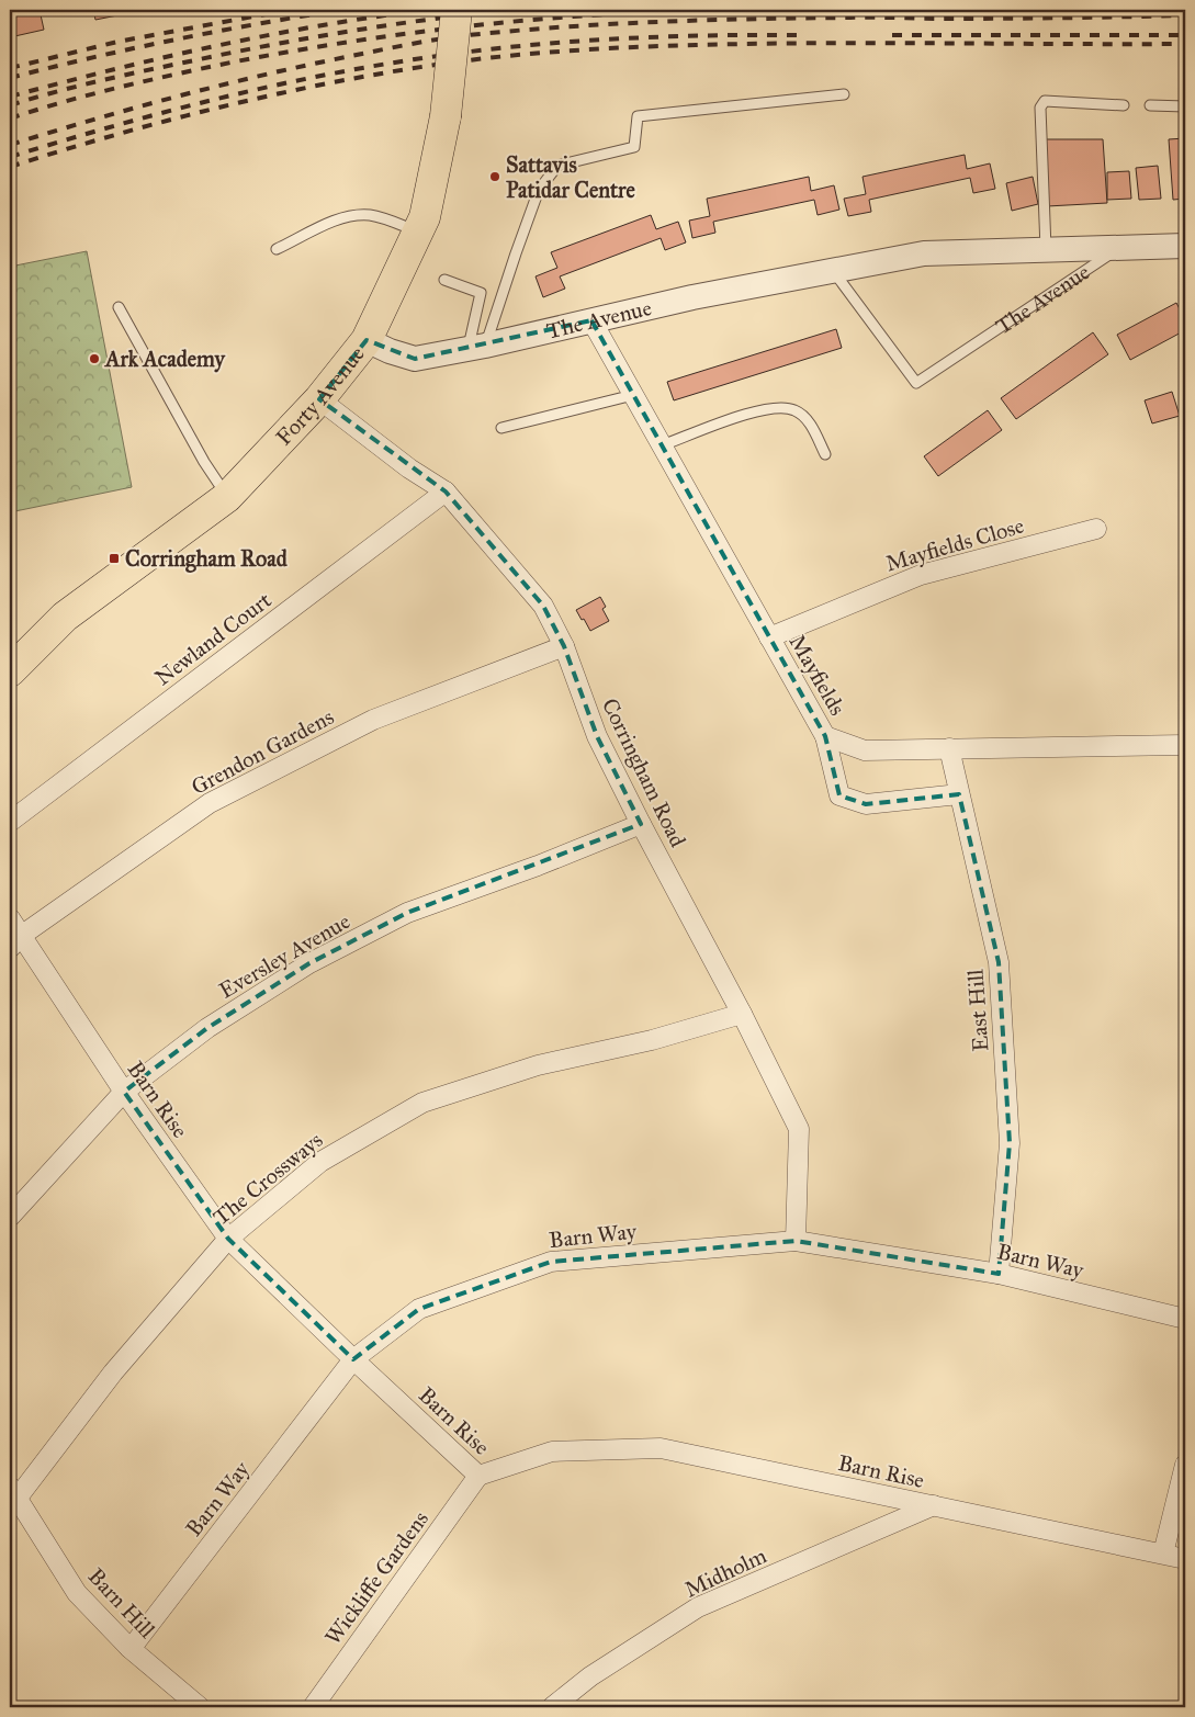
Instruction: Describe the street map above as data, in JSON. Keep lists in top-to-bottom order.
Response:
{
  "streets": {
    "main road": ["Forty Avenue"],
    "street": [
      "The Avenue",
      "Mayfields Close",
      "Newland Court",
      "Mayfields",
      "Grendon Gardens",
      "Corringham Road",
      "Eversley Avenue",
      "East Hill",
      "Barn Rise",
      "The Crossways",
      "Barn Way",
      "Midholm",
      "Wickliffe Gardens",
      "Barn Hill"
    ]
  },
  "crossings": [
    ["The Avenue", "Forty Avenue"],
    ["The Avenue", "Mayfields"],
    ["Forty Avenue", "Corringham Road"],
    ["Mayfields Close", "Mayfields"],
    ["Newland Court", "Corringham Road"],
    ["Mayfields", "East Hill"],
    ["Grendon Gardens", "Corringham Road"],
    ["Grendon Gardens", "Barn Rise"],
    ["Corringham Road", "Eversley Avenue"],
    ["Corringham Road", "The Crossways"],
    ["Corringham Road", "Barn Way"],
    ["Eversley Avenue", "Barn Rise"],
    ["East Hill", "Barn Way"],
    ["Barn Rise", "The Crossways"],
    ["Barn Rise", "Barn Way"],
    ["Barn Rise", "Midholm"],
    ["Barn Rise", "Wickliffe Gardens"],
    ["The Crossways", "Barn Hill"],
    ["Barn Way", "Barn Hill"]
  ],
  "places": {
    "other": ["Sattavis Patidar Centre", "Ark Academy"],
    "transit": ["Corringham Road"]
  }
}
